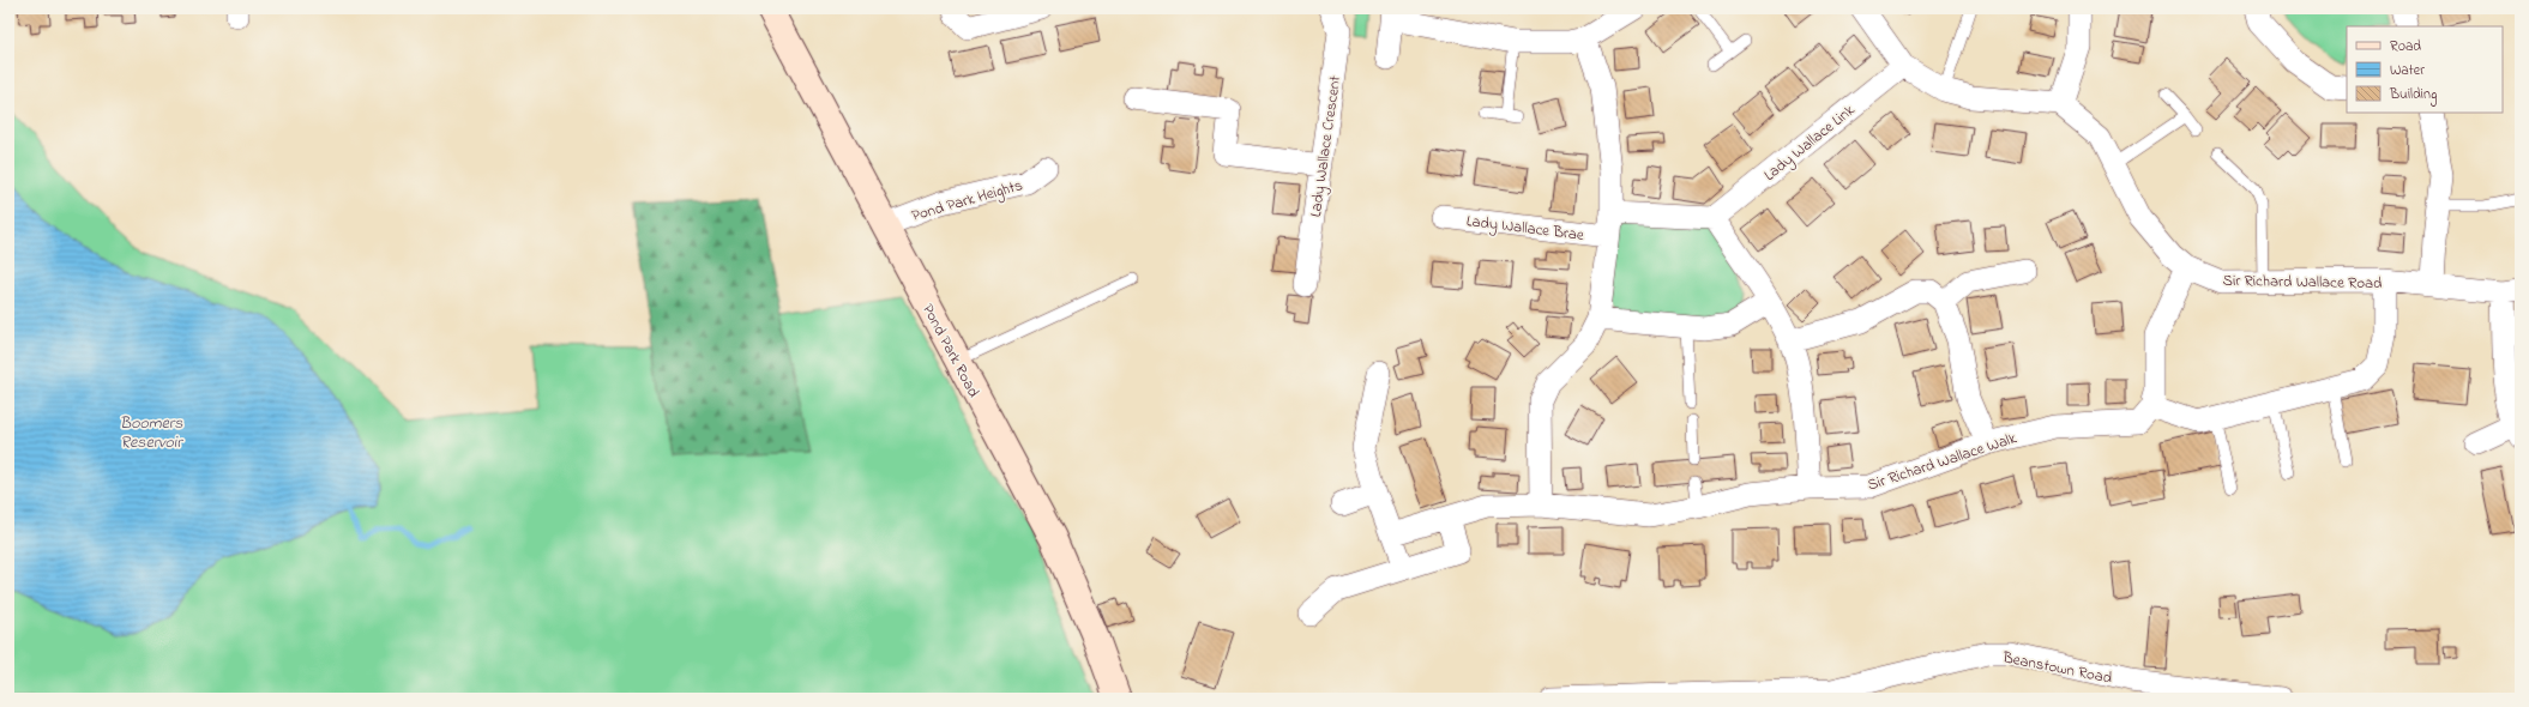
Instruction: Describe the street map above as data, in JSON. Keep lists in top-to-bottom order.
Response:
{
  "streets": {
    "main road": ["Pond Park Road"],
    "street": [
      "Lady Wallace Link",
      "Lady Wallace Crescent",
      "Pond Park Heights",
      "Lady Wallace Brae",
      "Sir Richard Wallace Road",
      "Sir Richard Wallace Walk",
      "Beanstown Road"
    ]
  },
  "crossings": [
    ["Pond Park Heights", "Pond Park Road"]
  ],
  "water": ["Boomers Reservoir"],
  "legend": ["Road", "Water", "Building"]
}
